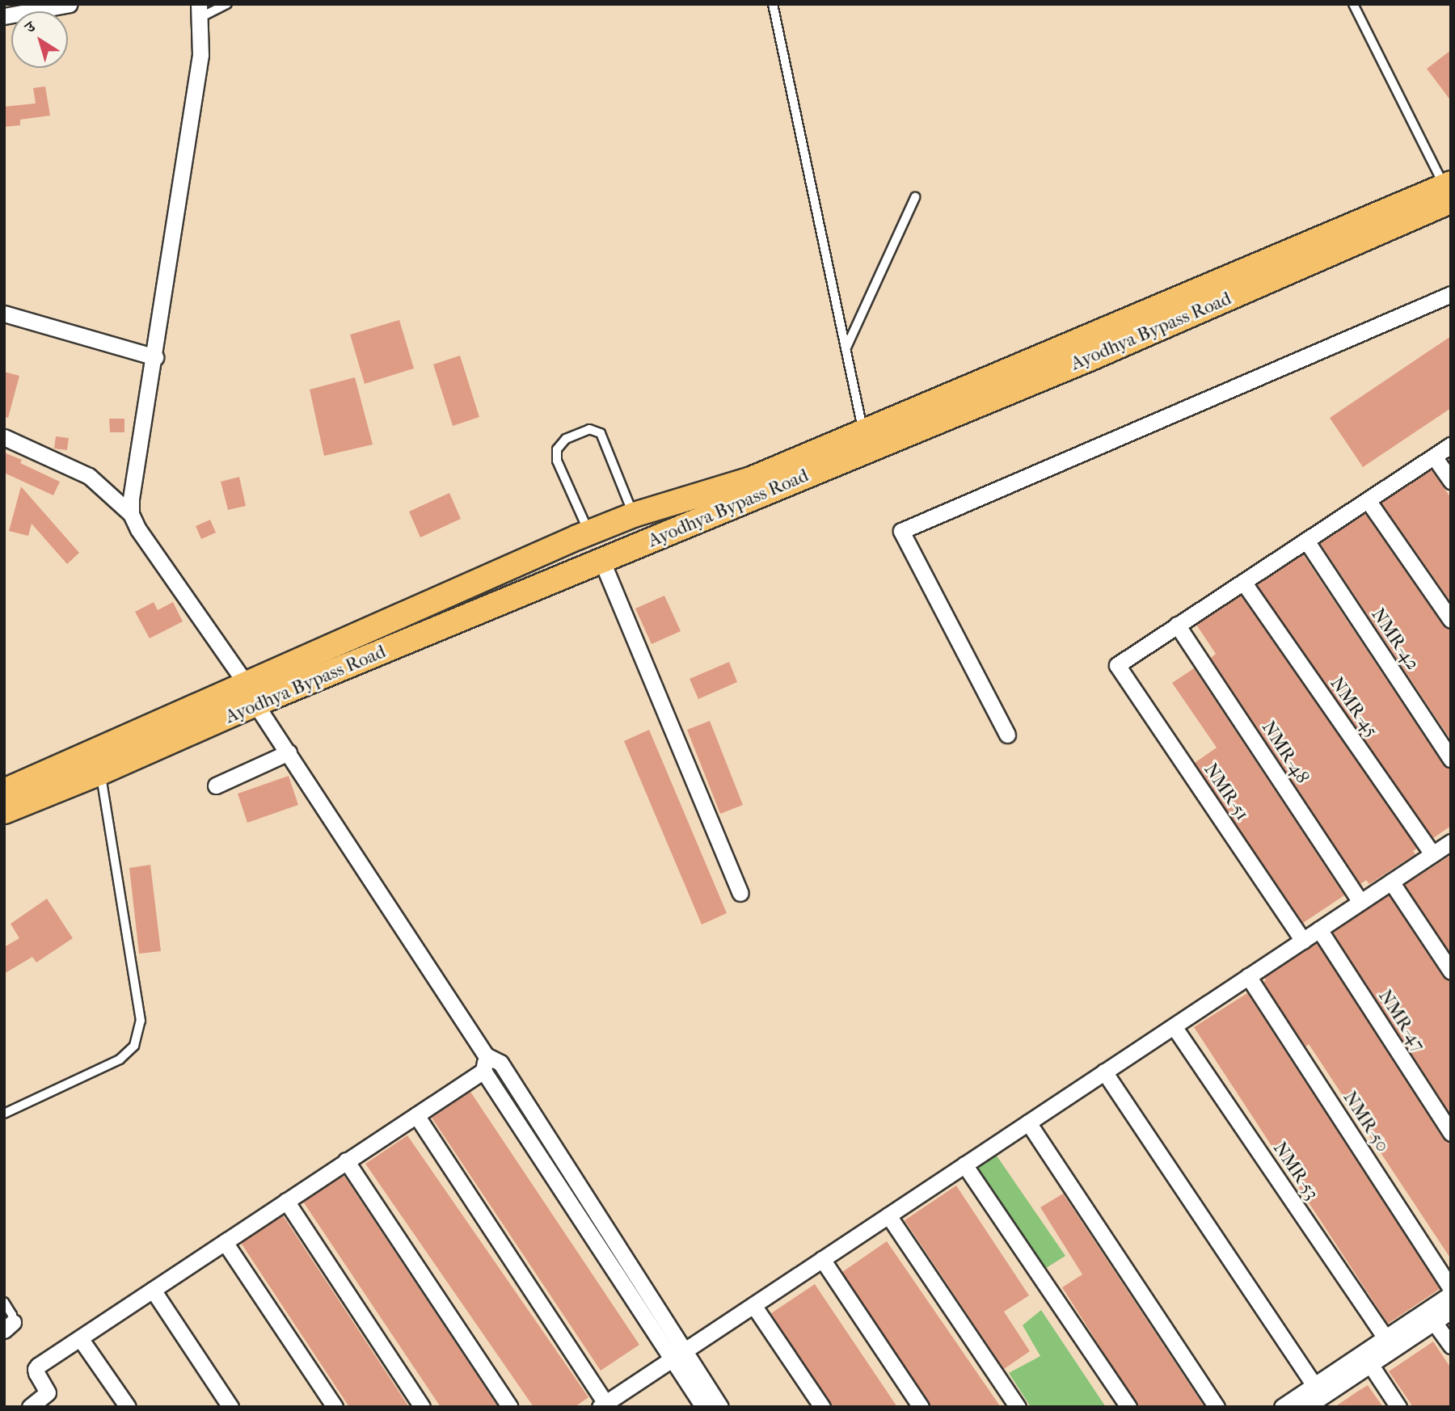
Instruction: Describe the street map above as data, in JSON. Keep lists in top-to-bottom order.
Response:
{
  "streets": {
    "main road": ["Ayodhya Bypass Road"],
    "street": [
      "NMR-42",
      "NMR-45",
      "NMR-48",
      "NMR-51",
      "NMR-47",
      "NMR-50",
      "NMR-53"
    ]
  },
  "crossings": [
    ["NMR-48", "NMR-51"]
  ],
  "north": "top left"
}
